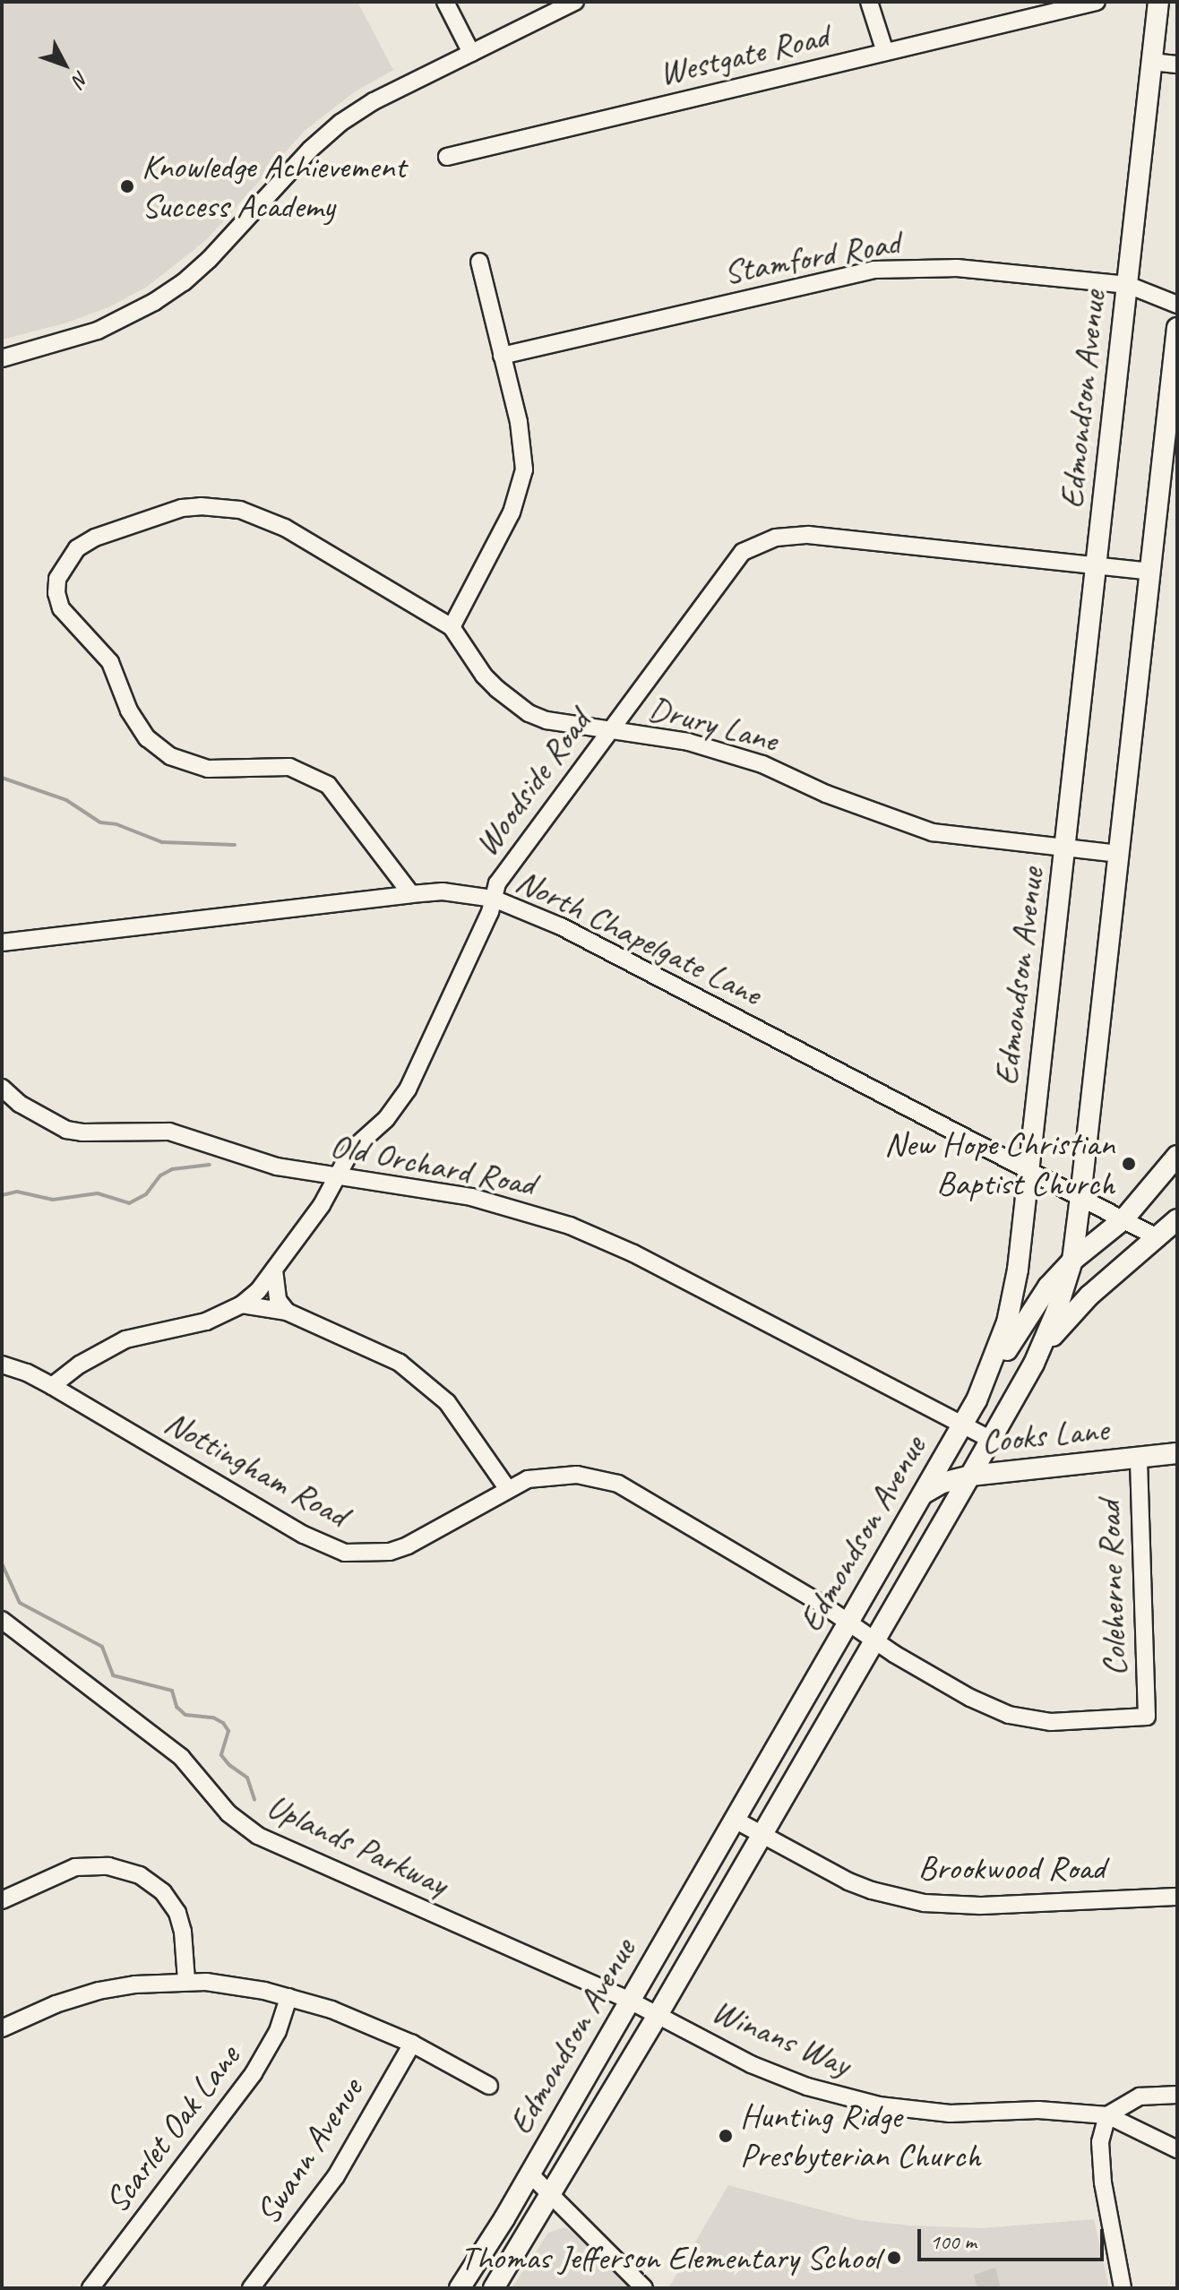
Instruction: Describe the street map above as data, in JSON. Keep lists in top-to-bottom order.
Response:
{
  "streets": {
    "main road": ["Edmondson Avenue", "Cooks Lane"],
    "street": [
      "Westgate Road",
      "Stamford Road",
      "Drury Lane",
      "Woodside Road",
      "North Chapelgate Lane",
      "Old Orchard Road",
      "Nottingham Road",
      "Coleherne Road",
      "Uplands Parkway",
      "Brookwood Road",
      "Winans Way",
      "Scarlet Oak Lane",
      "Swann Avenue"
    ]
  },
  "crossings": [
    ["Stamford Road", "Edmondson Avenue"],
    ["Edmondson Avenue", "Drury Lane"],
    ["Edmondson Avenue", "Woodside Road"],
    ["Edmondson Avenue", "North Chapelgate Lane"],
    ["Edmondson Avenue", "Old Orchard Road"],
    ["Edmondson Avenue", "Cooks Lane"],
    ["Edmondson Avenue", "Nottingham Road"],
    ["Edmondson Avenue", "Uplands Parkway"],
    ["Edmondson Avenue", "Brookwood Road"],
    ["Edmondson Avenue", "Winans Way"],
    ["Drury Lane", "Woodside Road"],
    ["Drury Lane", "North Chapelgate Lane"],
    ["Woodside Road", "North Chapelgate Lane"],
    ["Woodside Road", "Old Orchard Road"],
    ["Woodside Road", "Nottingham Road"],
    ["Cooks Lane", "Coleherne Road"],
    ["Nottingham Road", "Coleherne Road"],
    ["Uplands Parkway", "Winans Way"]
  ],
  "places": [
    "Knowledge Achievement Success Academy",
    "New Hope Christian Baptist Church",
    "Hunting Ridge Presbyterian Church",
    "Thomas Jefferson Elementary School"
  ],
  "scale_bar": "100 m",
  "north": "bottom right"
}
